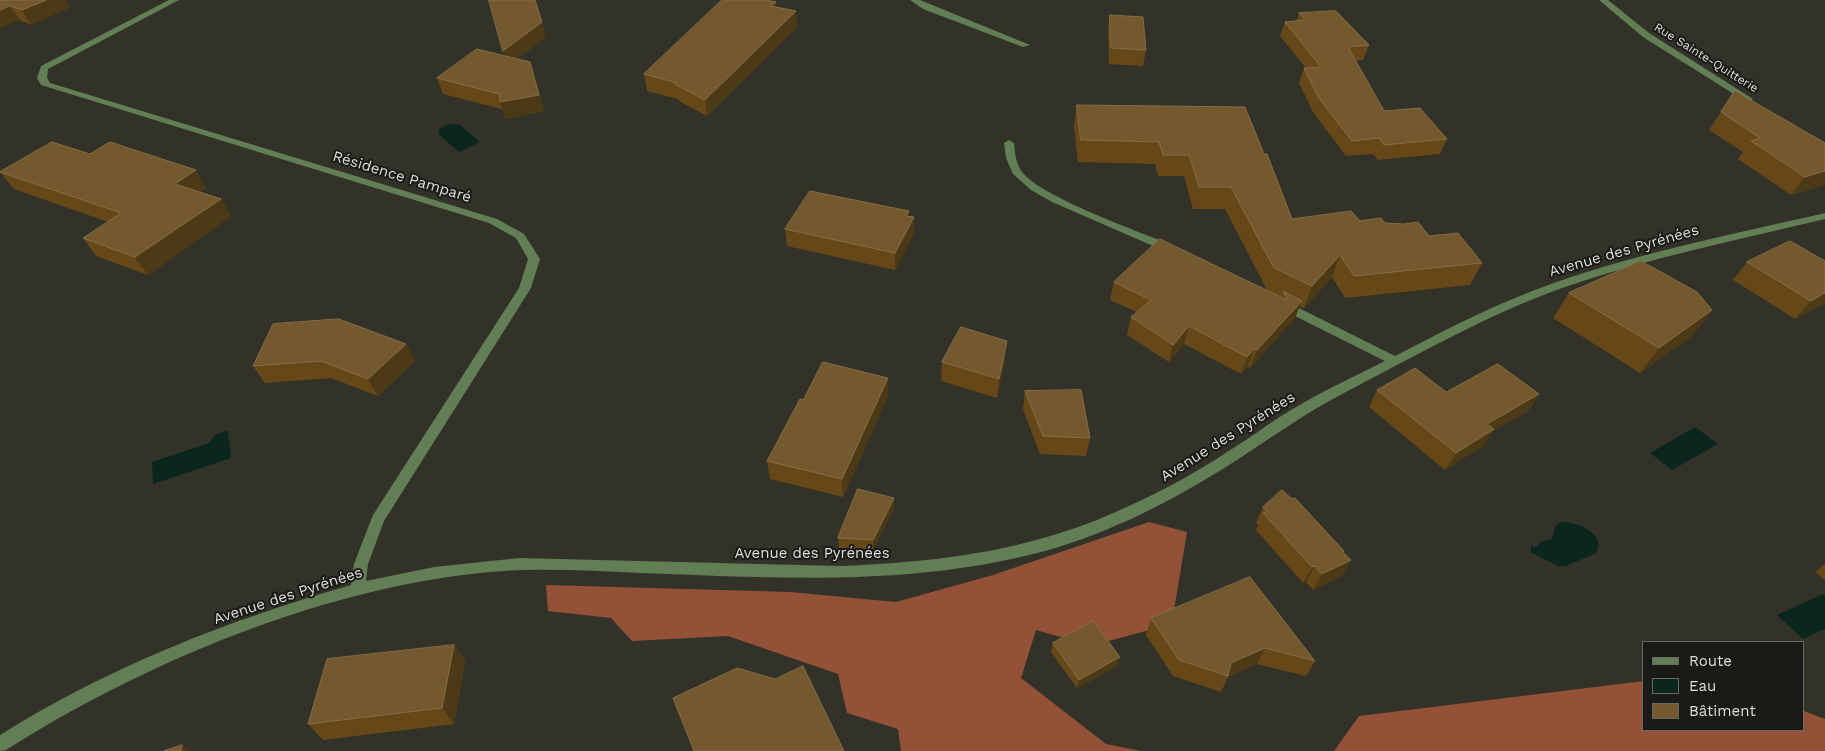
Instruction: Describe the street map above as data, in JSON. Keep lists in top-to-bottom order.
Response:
{
  "streets": {
    "street": ["Rue Sainte-Quitterie", "Résidence Pamparé", "Avenue des Pyrénées"]
  },
  "crossings": [
    ["Résidence Pamparé", "Avenue des Pyrénées"]
  ],
  "legend": ["Route", "Eau", "Bâtiment"]
}
